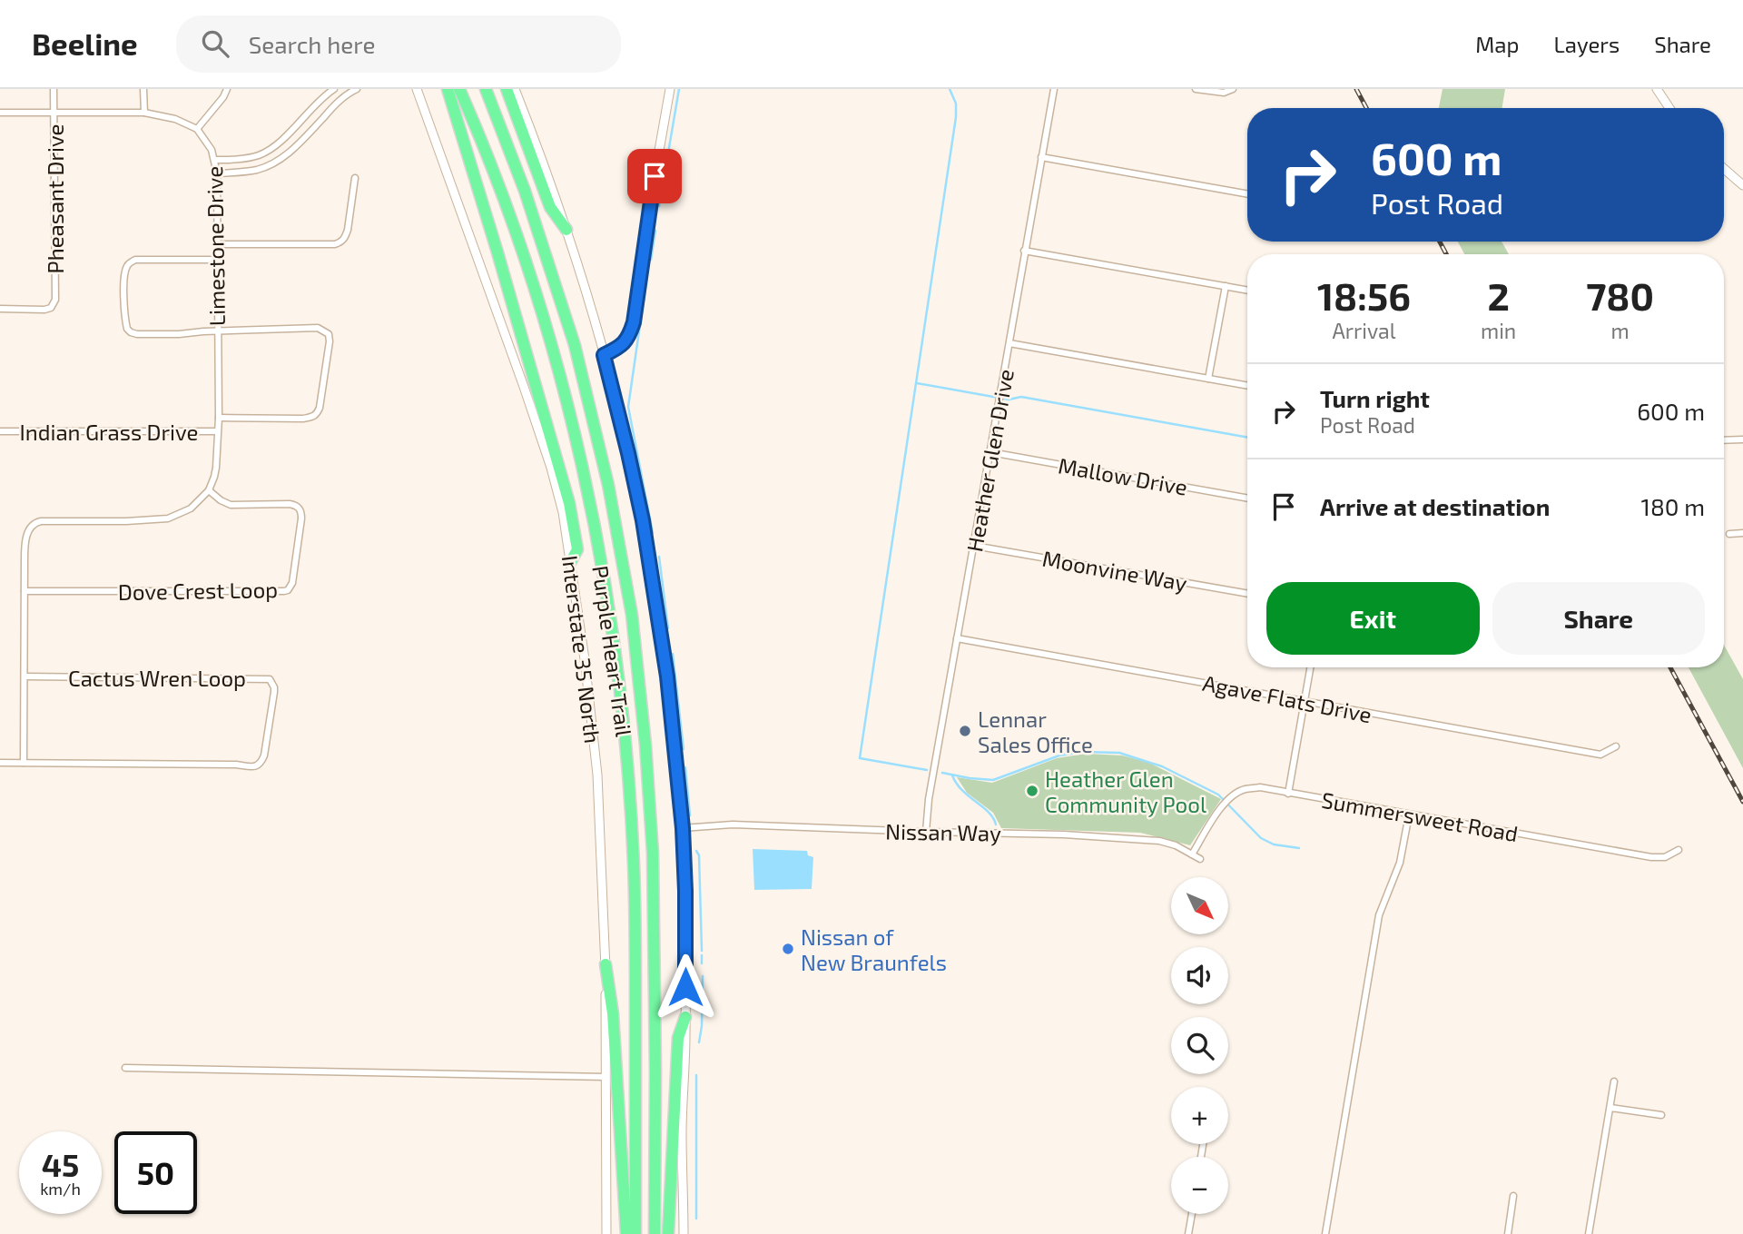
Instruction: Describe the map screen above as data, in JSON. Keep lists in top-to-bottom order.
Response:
{
  "streets": {
    "highway": ["Purple Heart Trail"],
    "main road": ["Interstate 35 North"],
    "street": [
      "Pheasant Drive",
      "Limestone Drive",
      "Indian Grass Drive",
      "Heather Glen Drive",
      "Mallow Drive",
      "Moonvine Way",
      "Dove Crest Loop",
      "Cactus Wren Loop",
      "Agave Flats Drive",
      "Summersweet Road",
      "Nissan Way"
    ]
  },
  "crossings": [
    ["Limestone Drive", "Indian Grass Drive"],
    ["Limestone Drive", "Dove Crest Loop"],
    ["Heather Glen Drive", "Mallow Drive"],
    ["Heather Glen Drive", "Moonvine Way"],
    ["Heather Glen Drive", "Agave Flats Drive"],
    ["Heather Glen Drive", "Nissan Way"],
    ["Summersweet Road", "Nissan Way"]
  ],
  "places": ["Lennar Sales Office", "Heather Glen Community Pool", "Nissan of New Braunfels"],
  "north": "bottom right",
  "page": {
    "header": "Beeline",
    "search": "Search here",
    "nav": ["Map", "Layers", "Share"],
    "turn": ["600 m", "Post Road"],
    "eta": [
      "18:56",
      "Arrival",
      "2",
      "min",
      "780",
      "m"
    ],
    "list": [
      {
        "name": "Turn right",
        "note": "Post Road",
        "value": "600 m"
      },
      {
        "name": "Arrive at destination",
        "value": "180 m"
      }
    ],
    "buttons": ["Exit", "Share"],
    "map_buttons": ["+", "−"],
    "speed": "45 km/h",
    "limit": "50"
  }
}
